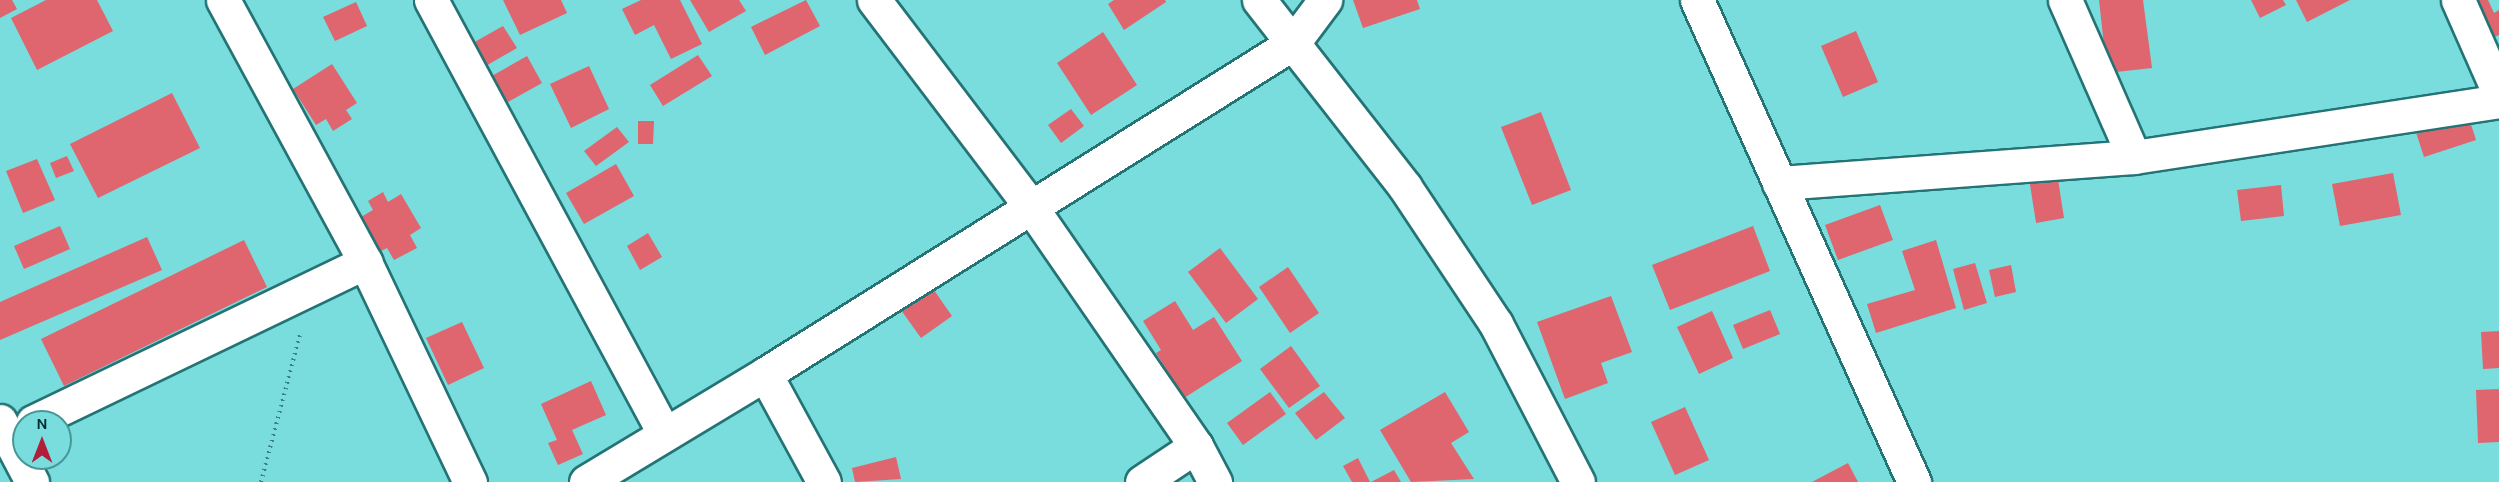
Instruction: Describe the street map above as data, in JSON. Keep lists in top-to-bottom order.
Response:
{
  "north": "top"
}
